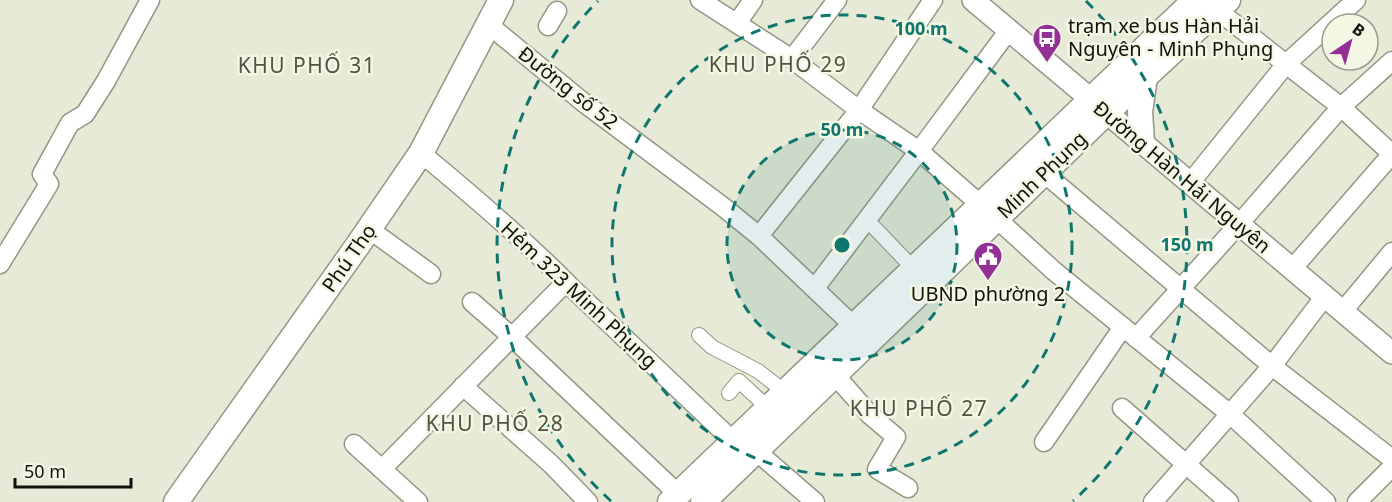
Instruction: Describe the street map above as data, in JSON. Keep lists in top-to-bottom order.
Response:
{
  "streets": {
    "main road": ["Minh Phụng", "Phú Thọ"],
    "street": ["Đường số 52", "Đường Hàn Hải Nguyên", "Hẻm 323 Minh Phụng"]
  },
  "crossings": [
    ["Đường số 52", "Minh Phụng"],
    ["Đường số 52", "Phú Thọ"],
    ["Minh Phụng", "Đường Hàn Hải Nguyên"],
    ["Minh Phụng", "Hẻm 323 Minh Phụng"],
    ["Phú Thọ", "Hẻm 323 Minh Phụng"]
  ],
  "districts": [
    "KHU PHỐ 29",
    "KHU PHỐ 31",
    "KHU PHỐ 27",
    "KHU PHỐ 28"
  ],
  "places": {
    "bus stop": ["trạm xe bus Hàn Hải Nguyên - Minh Phụng"],
    "public building": ["UBND phường 2"]
  },
  "scale_bar": "50 m",
  "north": "top right",
  "rings": ["100 m", "50 m", "150 m"]
}
